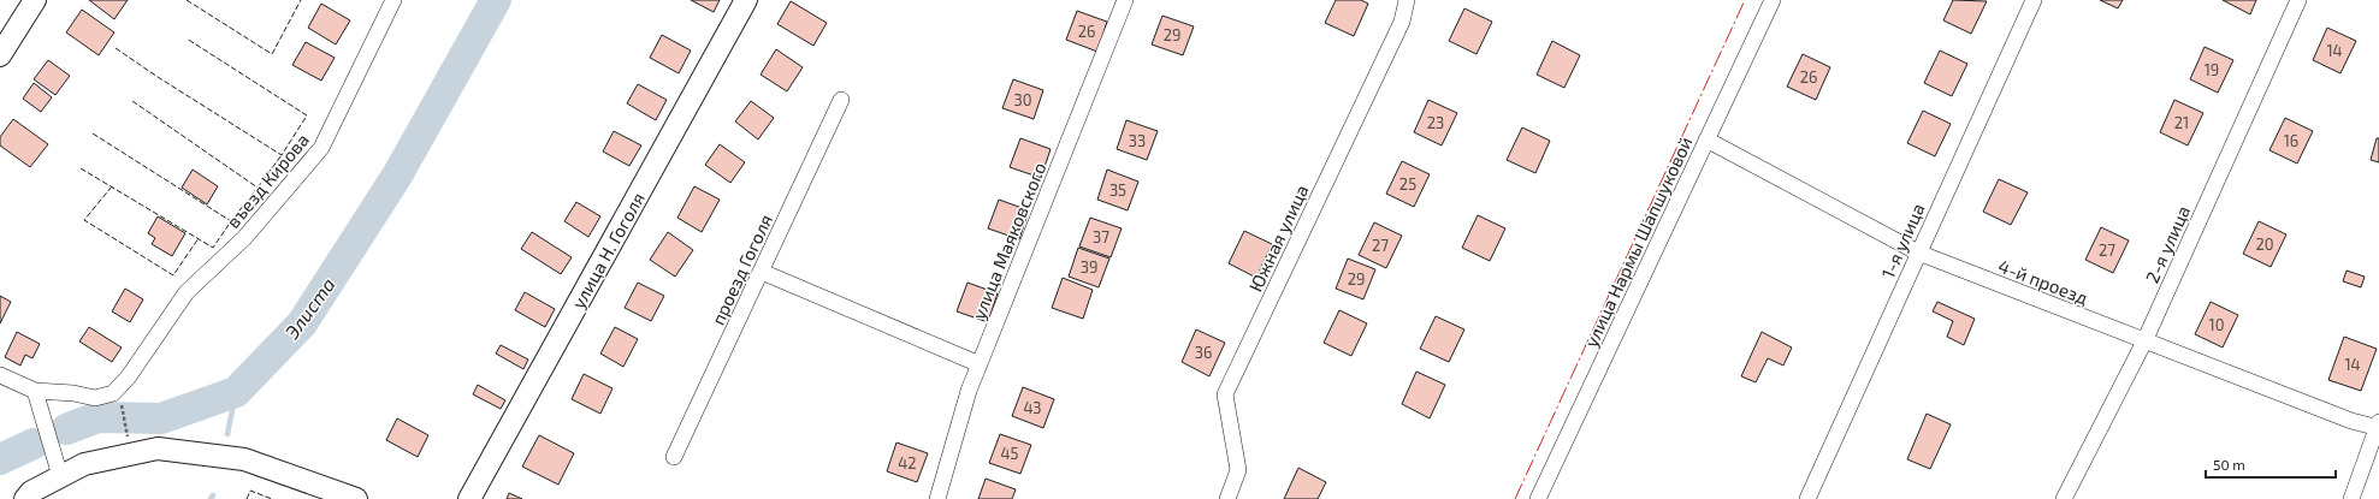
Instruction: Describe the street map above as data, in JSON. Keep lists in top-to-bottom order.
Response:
{
  "streets": {
    "street": [
      "въезд Кирова",
      "Южная улица",
      "улица Маяковского",
      "1-я улица",
      "улица Нармы Шапшуковой",
      "2-я улица",
      "улица Н. Гоголя",
      "проезд Гоголя",
      "4-й проезд"
    ]
  },
  "crossings": [
    ["1-я улица", "4-й проезд"],
    ["улица Нармы Шапшуковой", "4-й проезд"],
    ["2-я улица", "4-й проезд"]
  ],
  "water": ["Элиста"],
  "house_numbers": [
    "26",
    "29",
    "14",
    "19",
    "26",
    "30",
    "23",
    "21",
    "33",
    "16",
    "25",
    "35",
    "37",
    "20",
    "27",
    "27",
    "39",
    "29",
    "10",
    "36",
    "14",
    "43",
    "45",
    "42"
  ],
  "scale_bar": "50 m"
}
